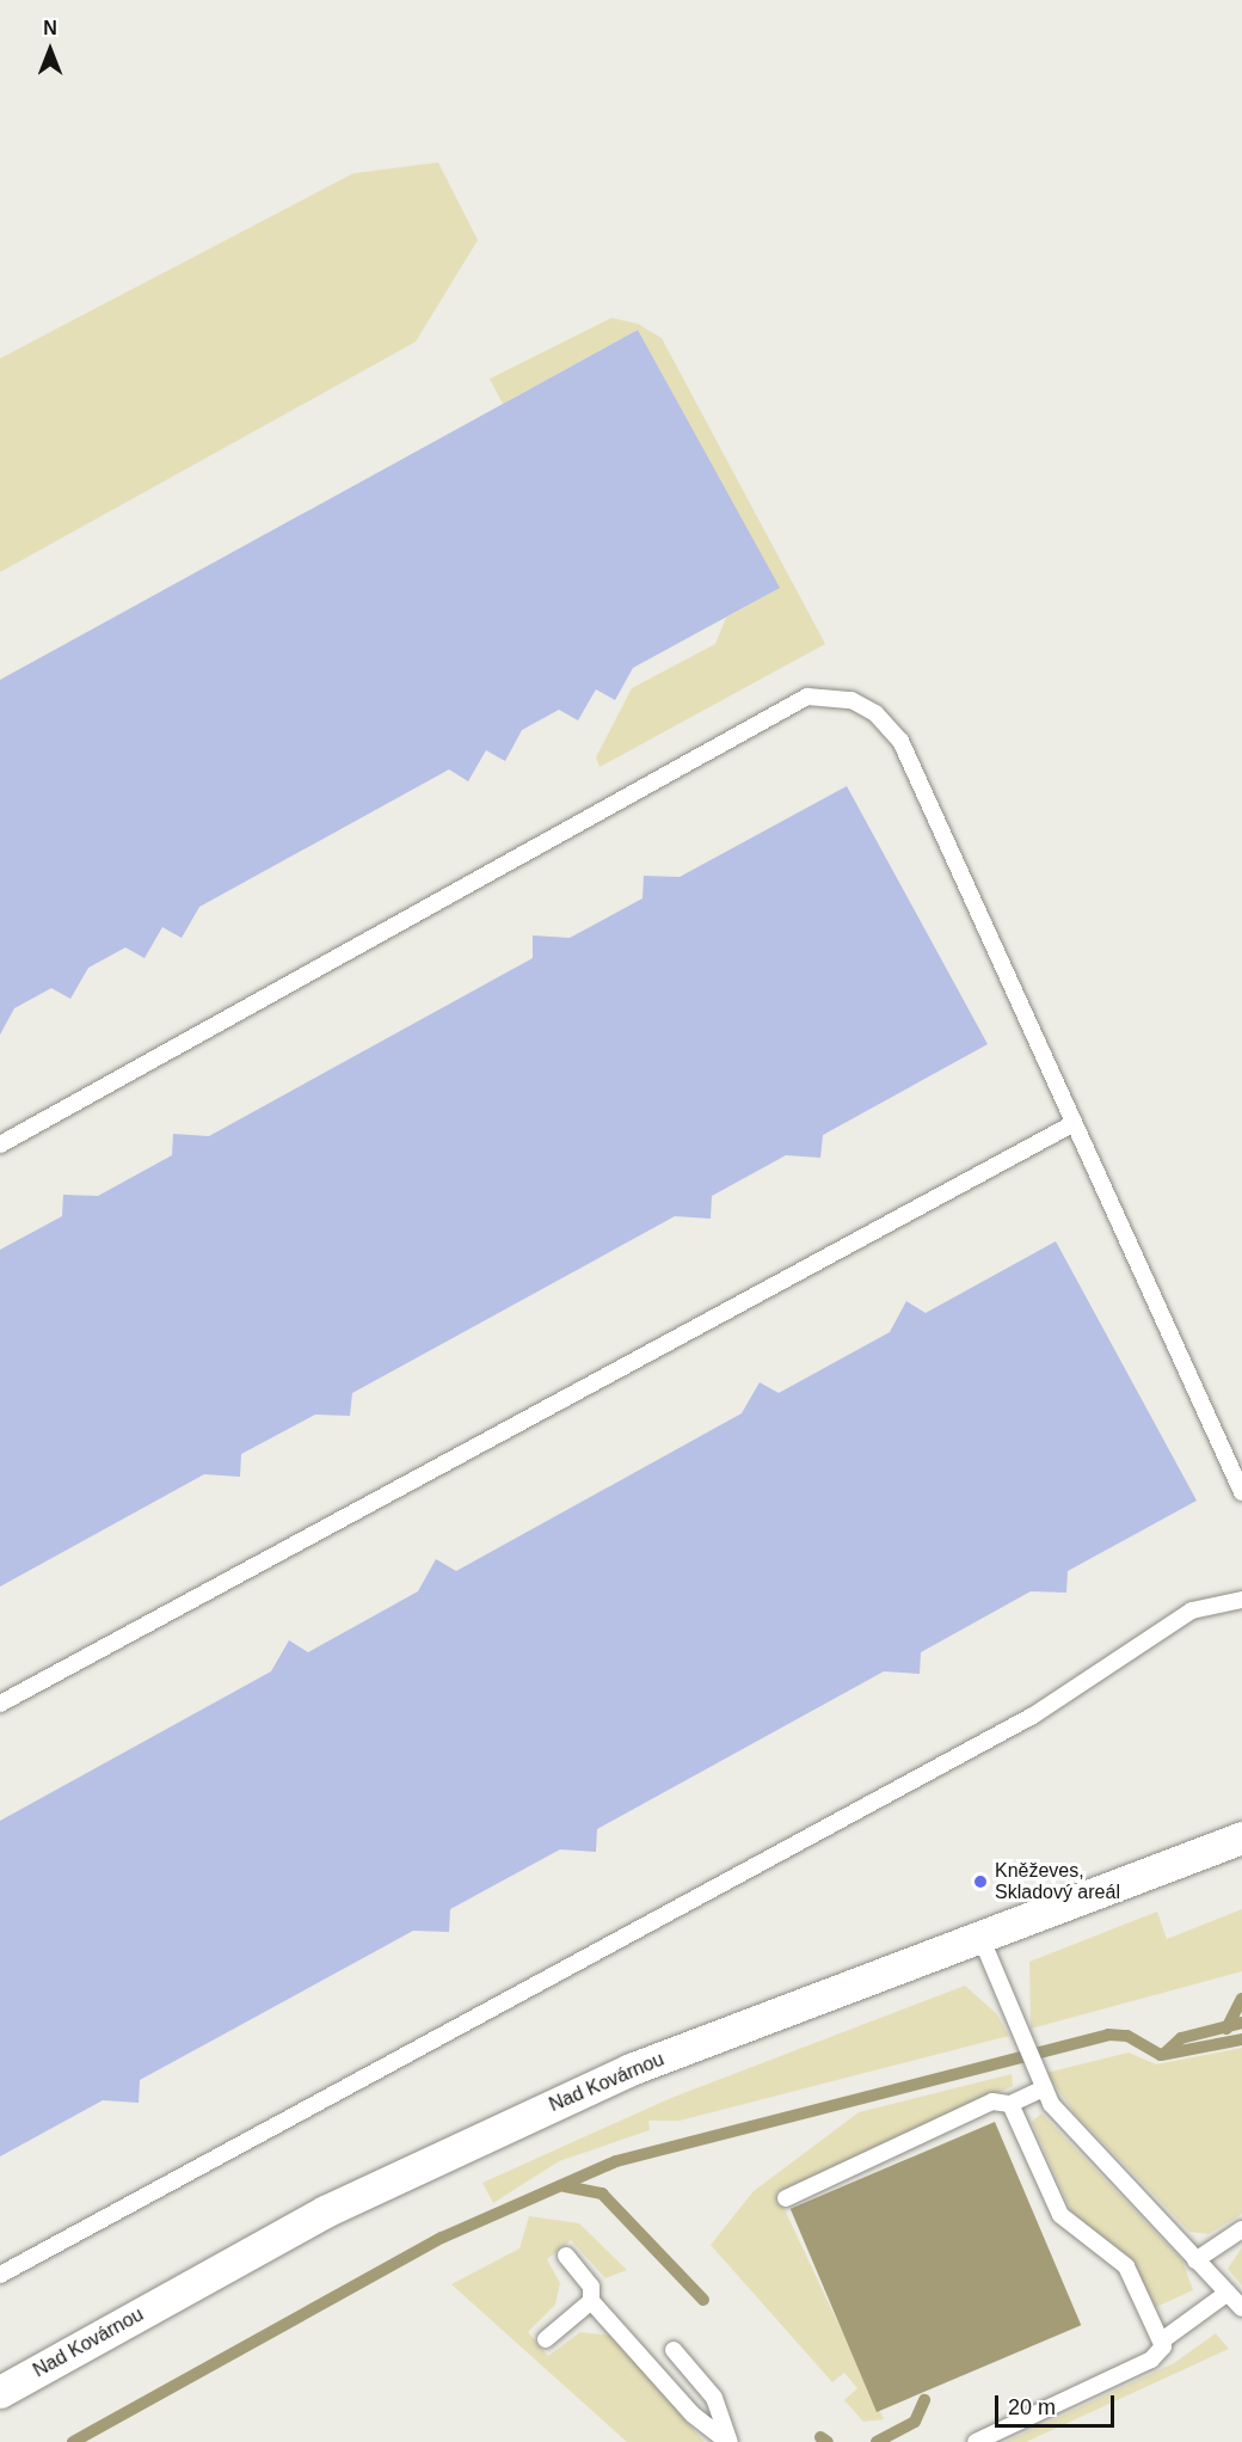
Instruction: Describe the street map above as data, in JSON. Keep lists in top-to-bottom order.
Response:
{
  "streets": {
    "street": ["Nad Kovárnou"]
  },
  "places": ["Kněževes, Skladový areál"],
  "scale_bar": "20 m",
  "north": "top"
}
